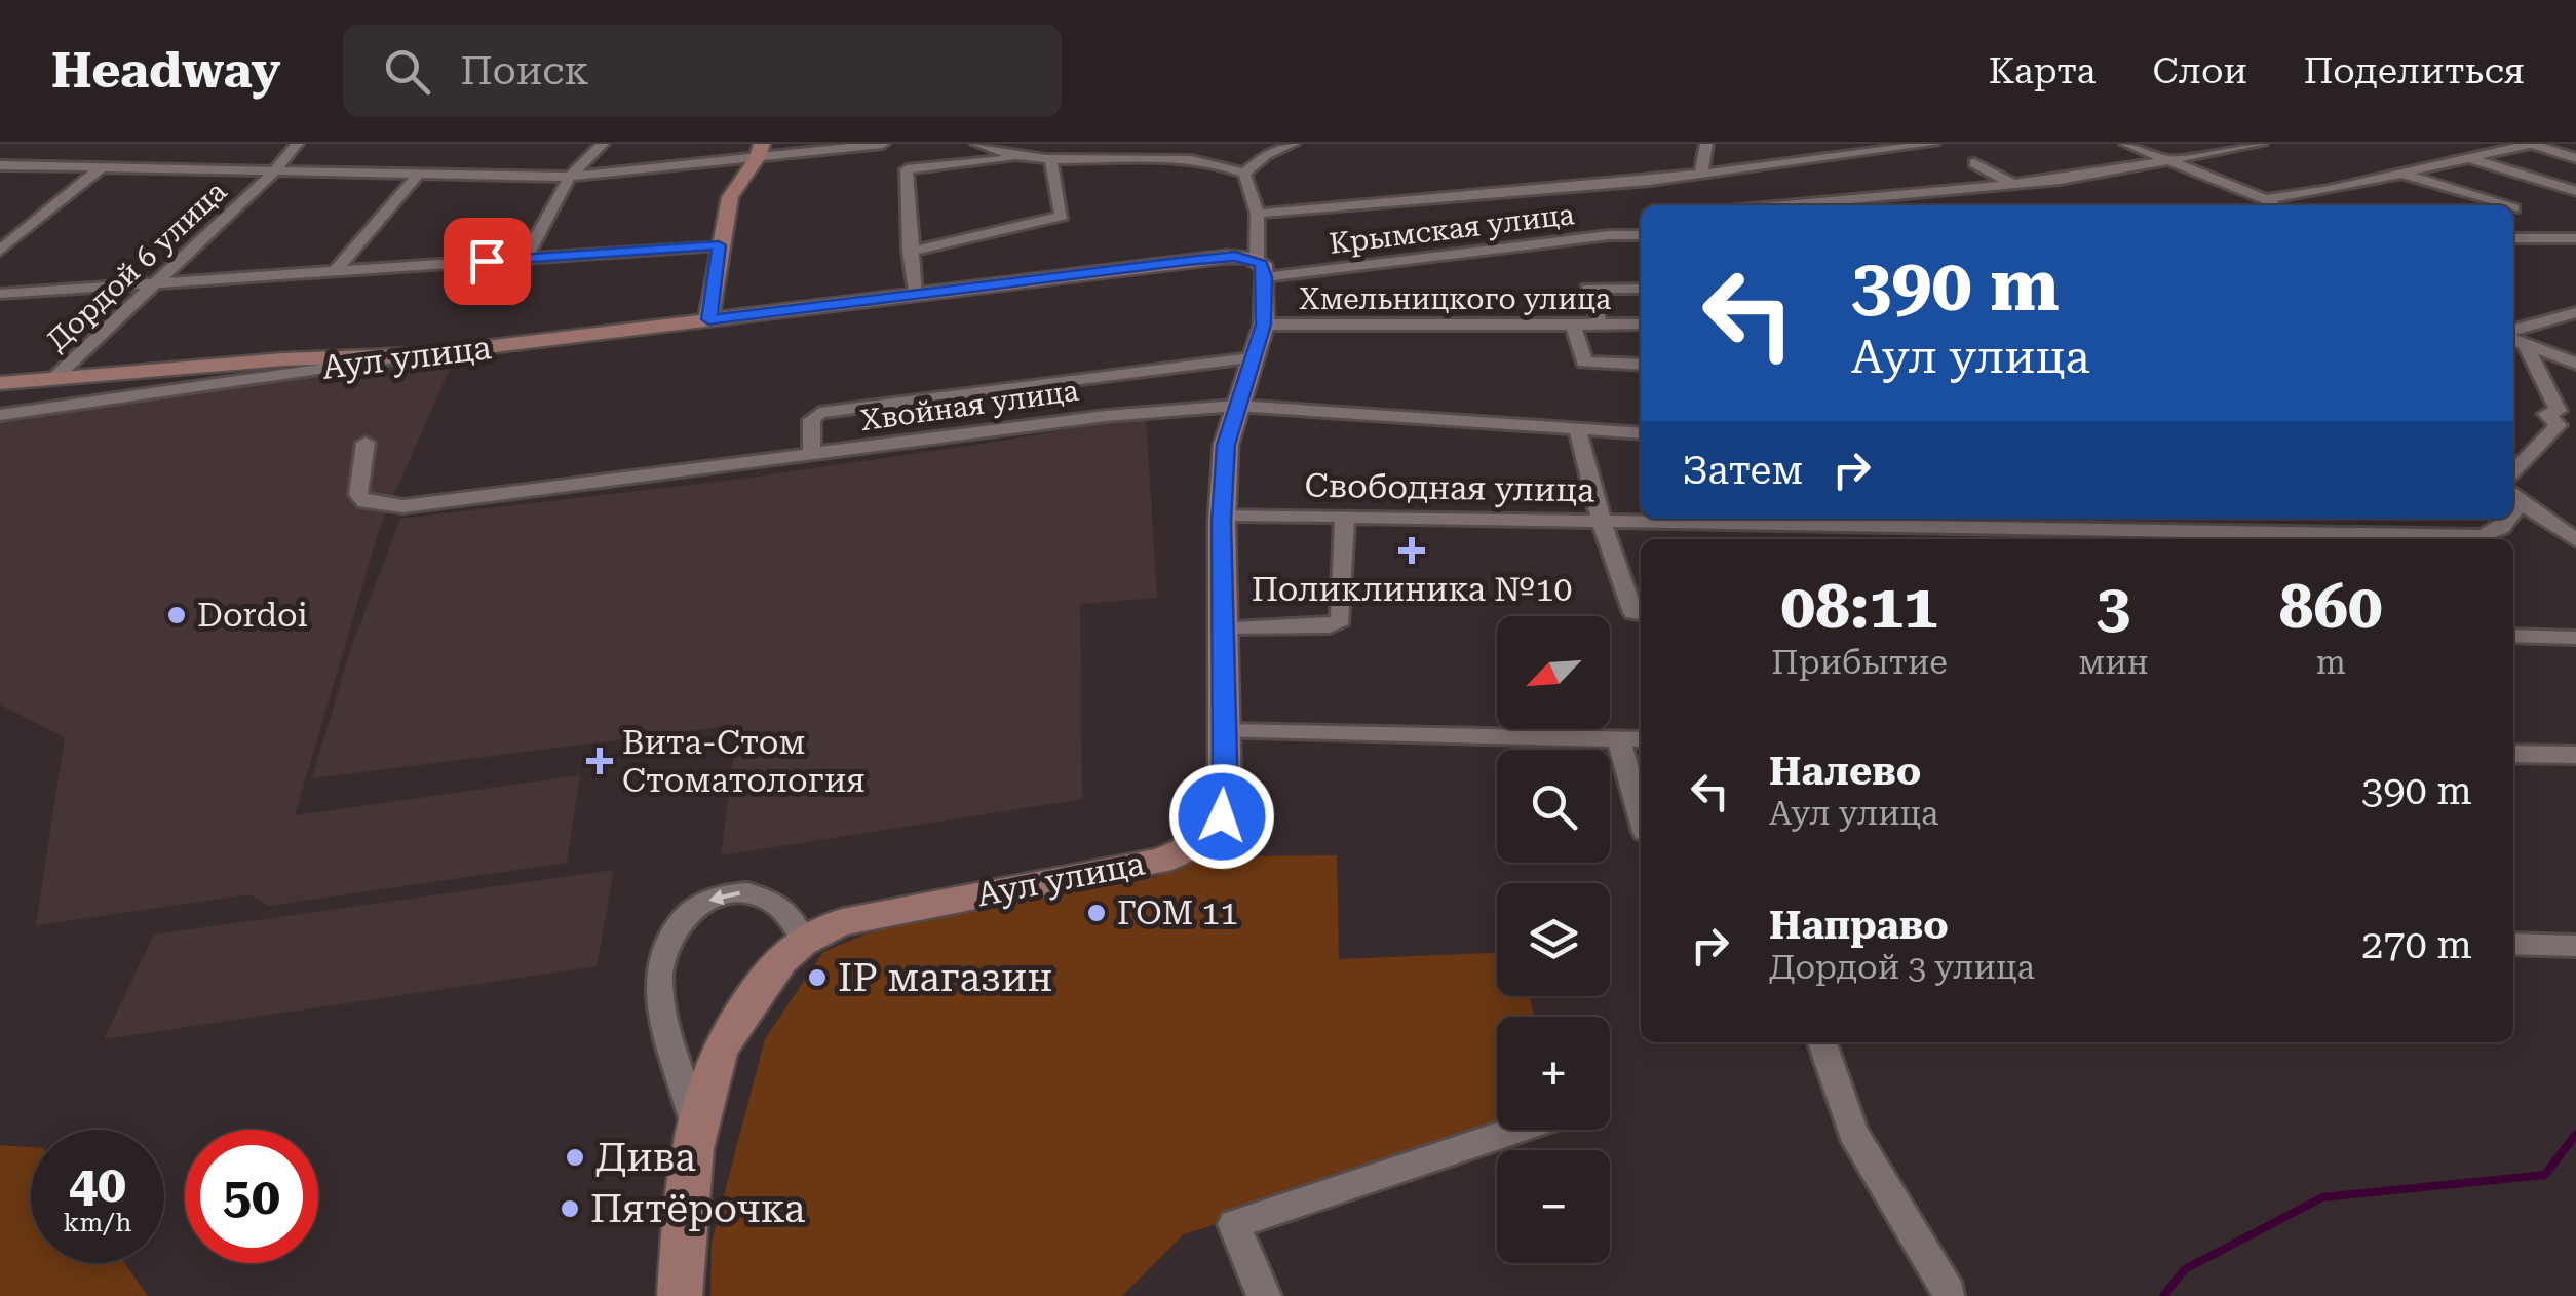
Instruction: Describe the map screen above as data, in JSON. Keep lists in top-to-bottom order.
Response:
{
  "streets": {
    "main road": ["Аул улица"],
    "street": [
      "Крымская улица",
      "Дордой 6 улица",
      "Хмельницкого улица",
      "Хвойная улица",
      "Свободная улица"
    ]
  },
  "crossings": [
    ["Крымская улица", "Аул улица"],
    ["Хмельницкого улица", "Аул улица"],
    ["Аул улица", "Хвойная улица"],
    ["Аул улица", "Свободная улица"]
  ],
  "places": {
    "health": ["Поликлиника №10", "Вита-Стом Стоматология"],
    "other": [
      "Dordoi",
      "ГОМ 11",
      "IP магазин",
      "Дива",
      "Пятёрочка"
    ]
  },
  "north": "bottom left",
  "page": {
    "header": "Headway",
    "search": "Поиск",
    "nav": ["Карта", "Слои", "Поделиться"],
    "turn": ["390 m", "Аул улица"],
    "then": "Затем",
    "eta": [
      "08:11",
      "Прибытие",
      "3",
      "мин",
      "860",
      "m"
    ],
    "map_buttons": ["+", "−"],
    "list": [
      {
        "name": "Налево",
        "note": "Аул улица",
        "value": "390 m"
      },
      {
        "name": "Направо",
        "note": "Дордой 3 улица",
        "value": "270 m"
      }
    ],
    "speed": "40 km/h",
    "limit": "50"
  }
}
